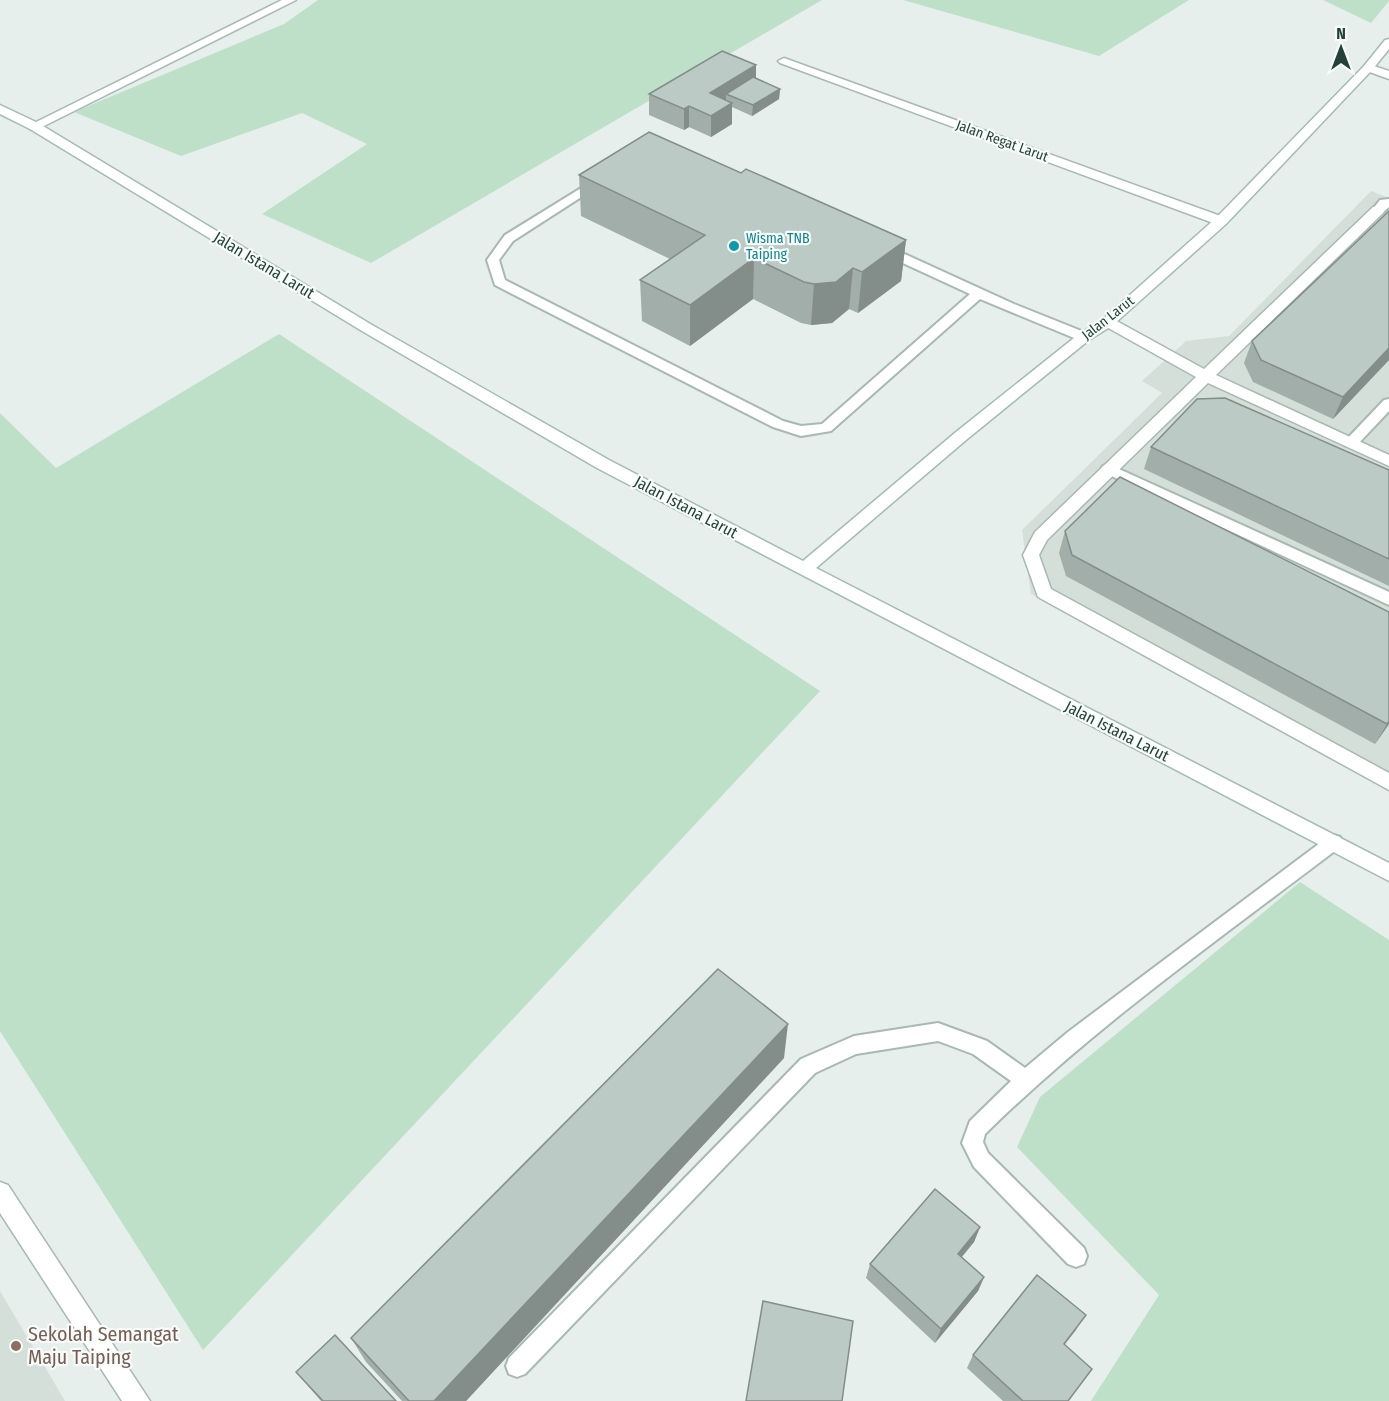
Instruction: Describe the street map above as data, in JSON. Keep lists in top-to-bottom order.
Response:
{
  "streets": {
    "main road": ["Jalan Regat Larut", "Jalan Istana Larut", "Jalan Larut"]
  },
  "crossings": [
    ["Jalan Regat Larut", "Jalan Larut"],
    ["Jalan Istana Larut", "Jalan Larut"]
  ],
  "places": ["Wisma TNB Taiping", "Sekolah Semangat Maju Taiping"],
  "north": "top"
}
